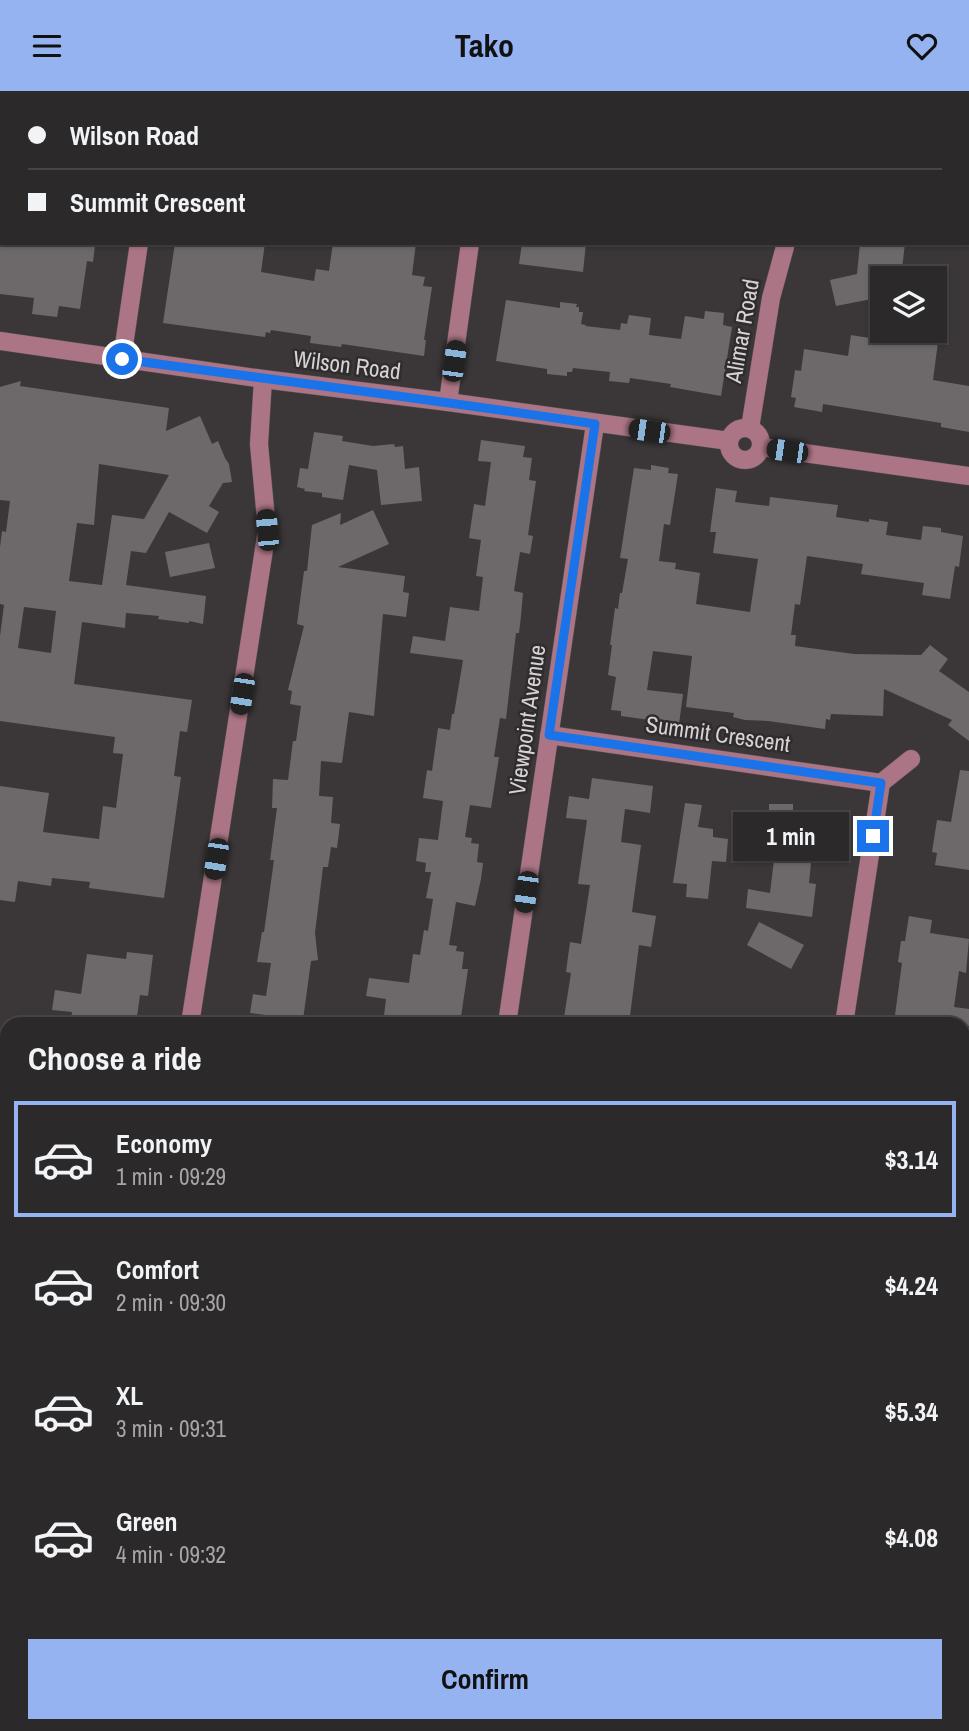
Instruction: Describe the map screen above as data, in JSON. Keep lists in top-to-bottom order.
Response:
{
  "streets": {
    "street": [
      "Alimar Road",
      "Wilson Road",
      "Viewpoint Avenue",
      "Summit Crescent"
    ]
  },
  "crossings": [
    ["Alimar Road", "Wilson Road"],
    ["Wilson Road", "Viewpoint Avenue"],
    ["Viewpoint Avenue", "Summit Crescent"]
  ],
  "page": {
    "header": "Tako",
    "banner": ["Wilson Road", "Summit Crescent"],
    "bubble": "1 min",
    "heading": "Choose a ride",
    "list": [
      {
        "name": "Economy",
        "note": "1 min · 09:29",
        "value": "$3.14"
      },
      {
        "name": "Comfort",
        "note": "2 min · 09:30",
        "value": "$4.24"
      },
      {
        "name": "XL",
        "note": "3 min · 09:31",
        "value": "$5.34"
      },
      {
        "name": "Green",
        "note": "4 min · 09:32",
        "value": "$4.08"
      }
    ],
    "buttons": "Confirm"
  }
}
